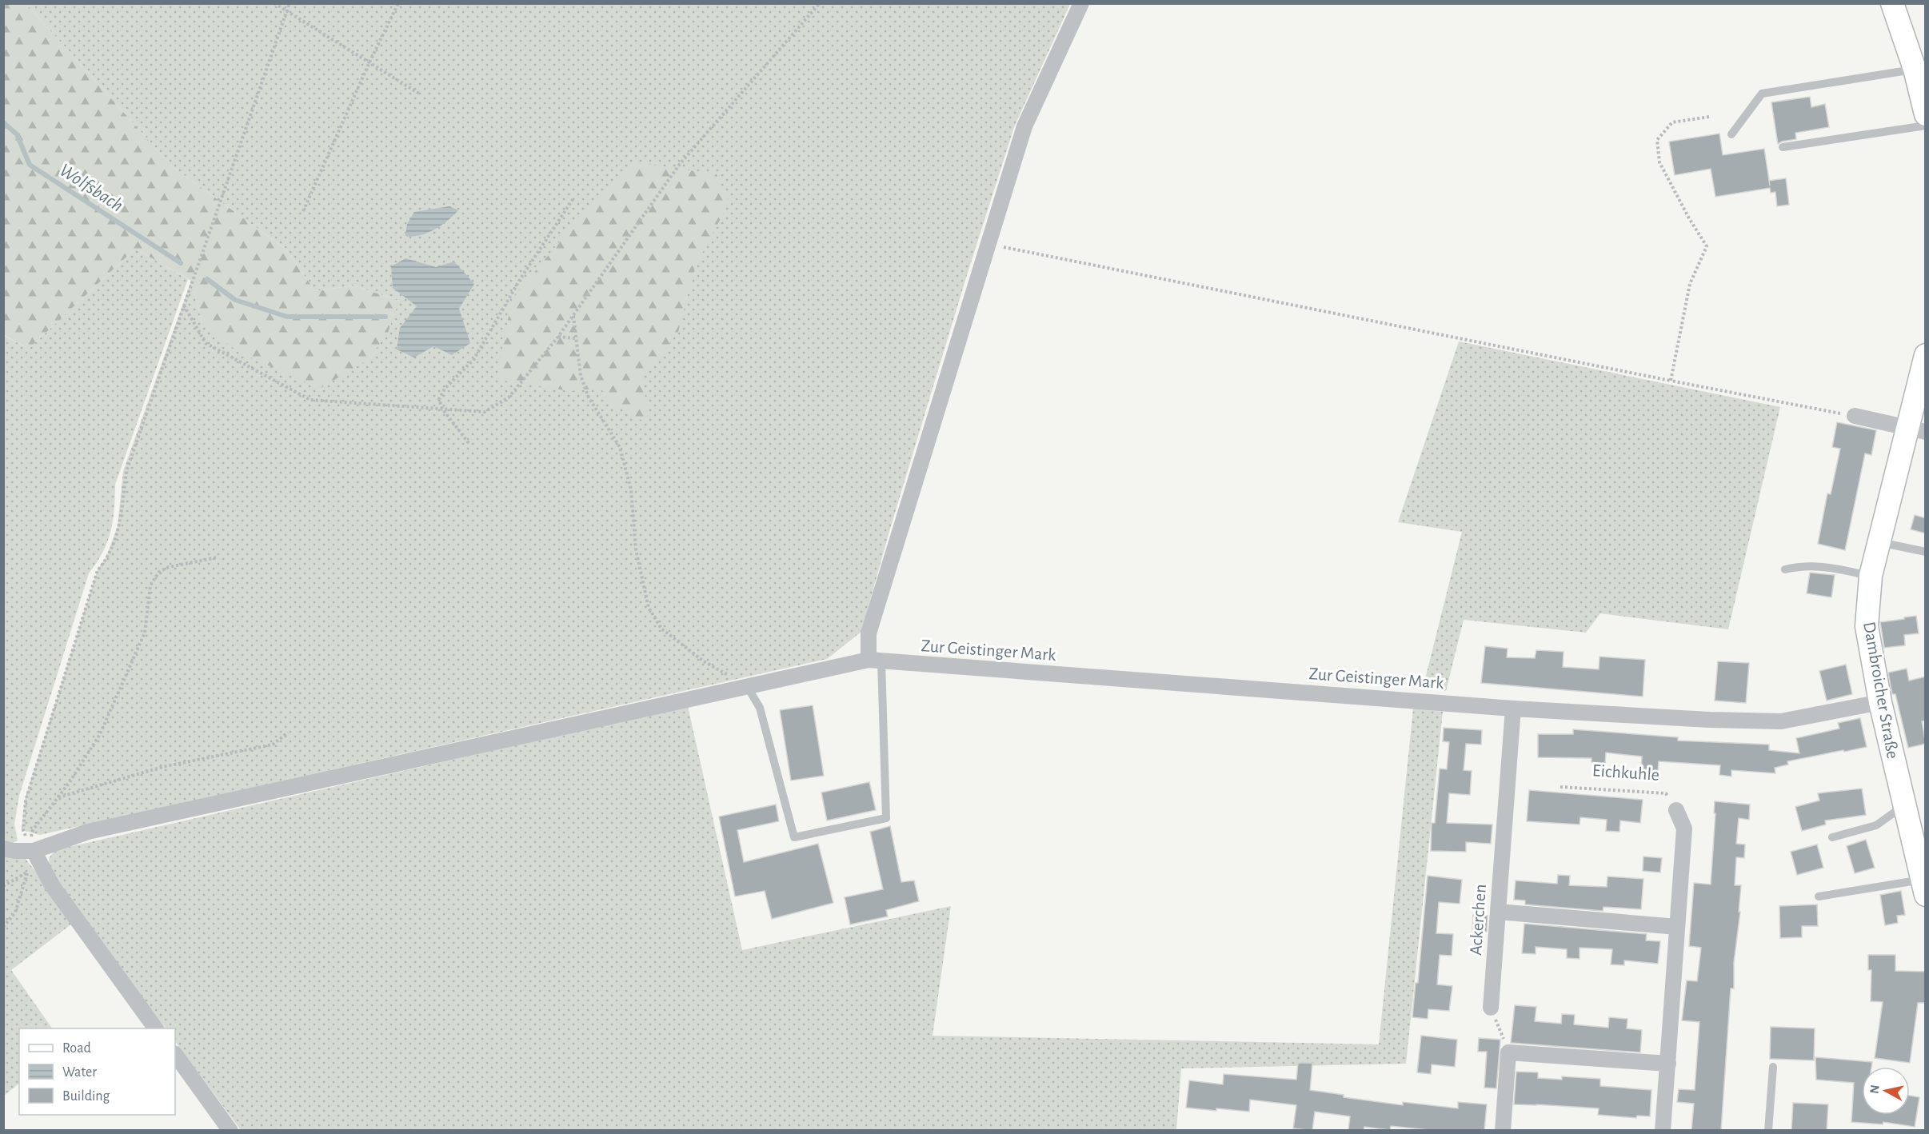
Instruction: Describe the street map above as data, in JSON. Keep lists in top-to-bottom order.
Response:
{
  "streets": {
    "street": ["Zur Geistinger Mark", "Dambroicher Straße", "Ackerchen"],
    "path": ["Eichkuhle"]
  },
  "crossings": [
    ["Zur Geistinger Mark", "Dambroicher Straße"],
    ["Zur Geistinger Mark", "Ackerchen"]
  ],
  "water": ["Wolfsbach"],
  "legend": ["Road", "Water", "Building"],
  "north": "left"
}
